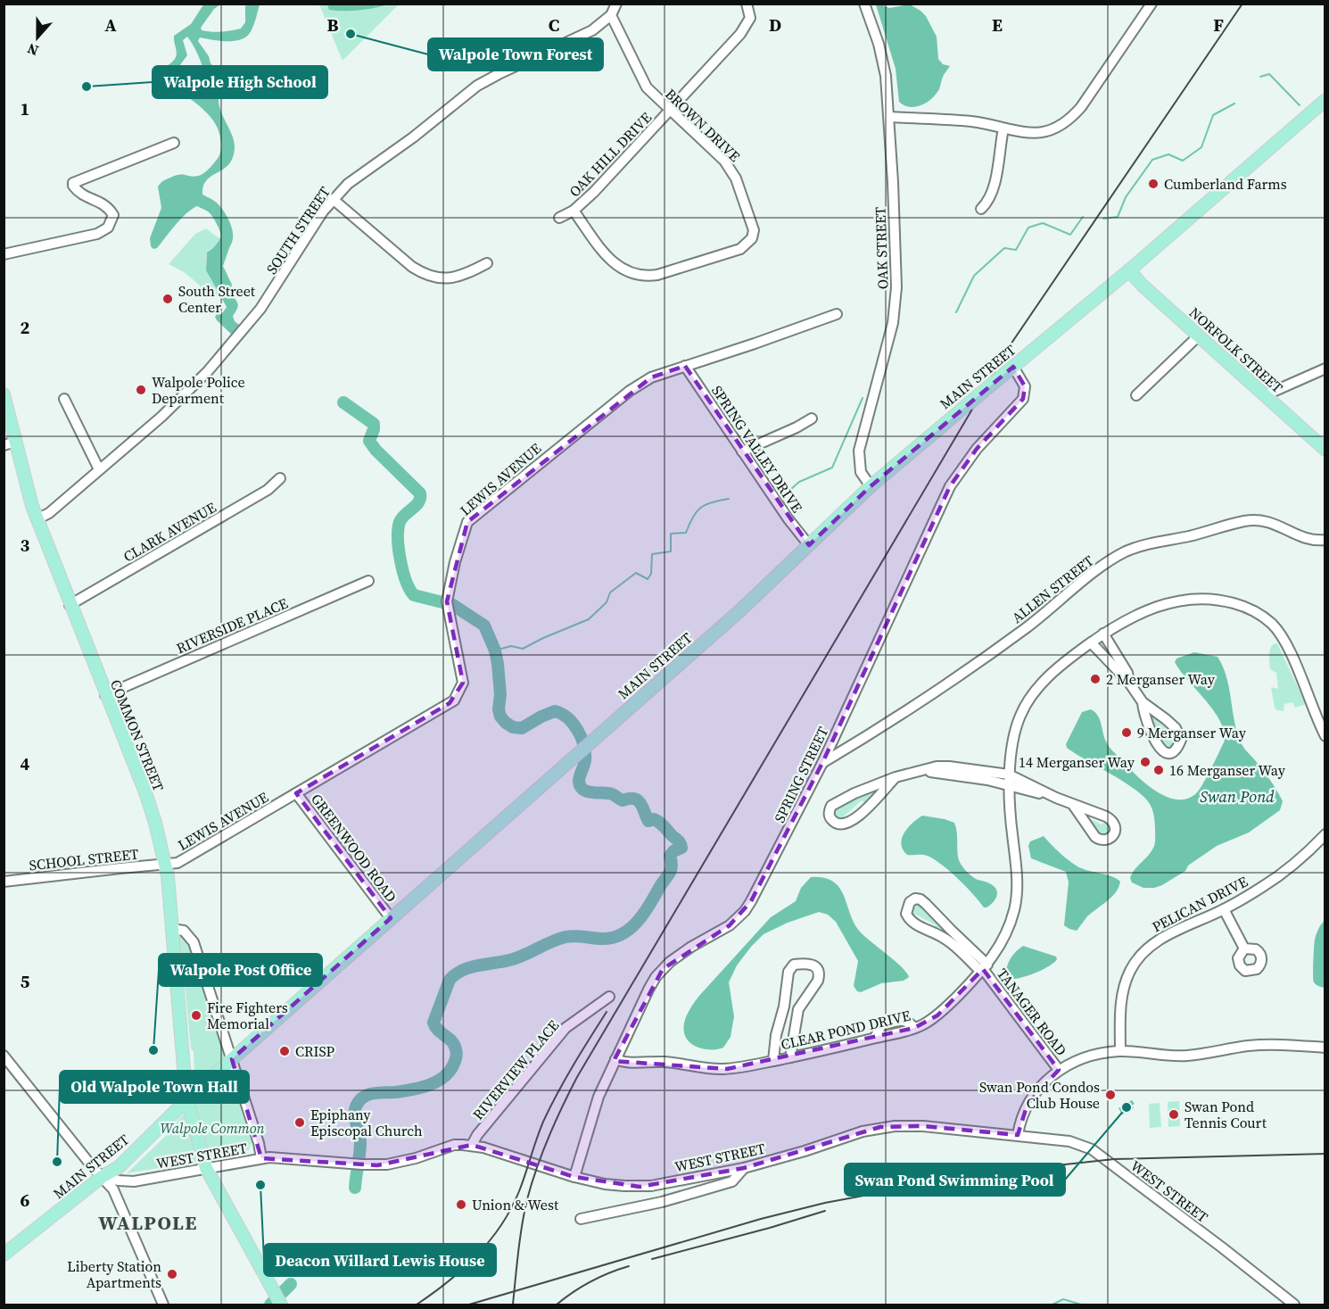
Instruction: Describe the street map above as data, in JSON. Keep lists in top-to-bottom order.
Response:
{
  "streets": {
    "main road": ["NORFOLK STREET", "MAIN STREET", "COMMON STREET"],
    "street": [
      "BROWN DRIVE",
      "OAK HILL DRIVE",
      "SOUTH STREET",
      "OAK STREET",
      "SPRING VALLEY DRIVE",
      "LEWIS AVENUE",
      "CLARK AVENUE",
      "ALLEN STREET",
      "RIVERSIDE PLACE",
      "SPRING STREET",
      "GREENWOOD ROAD",
      "SCHOOL STREET",
      "PELICAN DRIVE",
      "TANAGER ROAD",
      "CLEAR POND DRIVE",
      "RIVERVIEW PLACE",
      "WEST STREET"
    ]
  },
  "crossings": [
    ["BROWN DRIVE", "OAK HILL DRIVE"],
    ["BROWN DRIVE", "SOUTH STREET"],
    ["SOUTH STREET", "COMMON STREET"],
    ["OAK STREET", "MAIN STREET"],
    ["NORFOLK STREET", "MAIN STREET"],
    ["MAIN STREET", "SPRING VALLEY DRIVE"],
    ["MAIN STREET", "COMMON STREET"],
    ["MAIN STREET", "SPRING STREET"],
    ["MAIN STREET", "GREENWOOD ROAD"],
    ["MAIN STREET", "WEST STREET"],
    ["SPRING VALLEY DRIVE", "LEWIS AVENUE"],
    ["LEWIS AVENUE", "COMMON STREET"],
    ["LEWIS AVENUE", "GREENWOOD ROAD"],
    ["LEWIS AVENUE", "SCHOOL STREET"],
    ["CLARK AVENUE", "COMMON STREET"],
    ["ALLEN STREET", "SPRING STREET"],
    ["RIVERSIDE PLACE", "COMMON STREET"],
    ["COMMON STREET", "SCHOOL STREET"],
    ["COMMON STREET", "WEST STREET"],
    ["SPRING STREET", "CLEAR POND DRIVE"],
    ["SPRING STREET", "WEST STREET"],
    ["TANAGER ROAD", "CLEAR POND DRIVE"],
    ["RIVERVIEW PLACE", "WEST STREET"]
  ],
  "districts": ["WALPOLE"],
  "water": ["Swan Pond"],
  "parks": ["Walpole Common"],
  "places": [
    "Walpole Town Forest",
    "Walpole High School",
    "Cumberland Farms",
    "South Street Center",
    "Walpole Police Deparment",
    "2 Merganser Way",
    "9 Merganser Way",
    "14 Merganser Way",
    "16 Merganser Way",
    "Fire Fighters Memorial",
    "Walpole Post Office",
    "CRISP",
    "Swan Pond Condos Club House",
    "Swan Pond Swimming Pool",
    "Swan Pond Tennis Court",
    "Epiphany Episcopal Church",
    "Old Walpole Town Hall",
    "Deacon Willard Lewis House",
    "Union & West",
    "Liberty Station Apartments"
  ],
  "north": "bottom",
  "grid": {
    "columns": [
      "A",
      "B",
      "C",
      "D",
      "E",
      "F"
    ],
    "rows": [
      "1",
      "2",
      "3",
      "4",
      "5",
      "6"
    ]
  }
}
